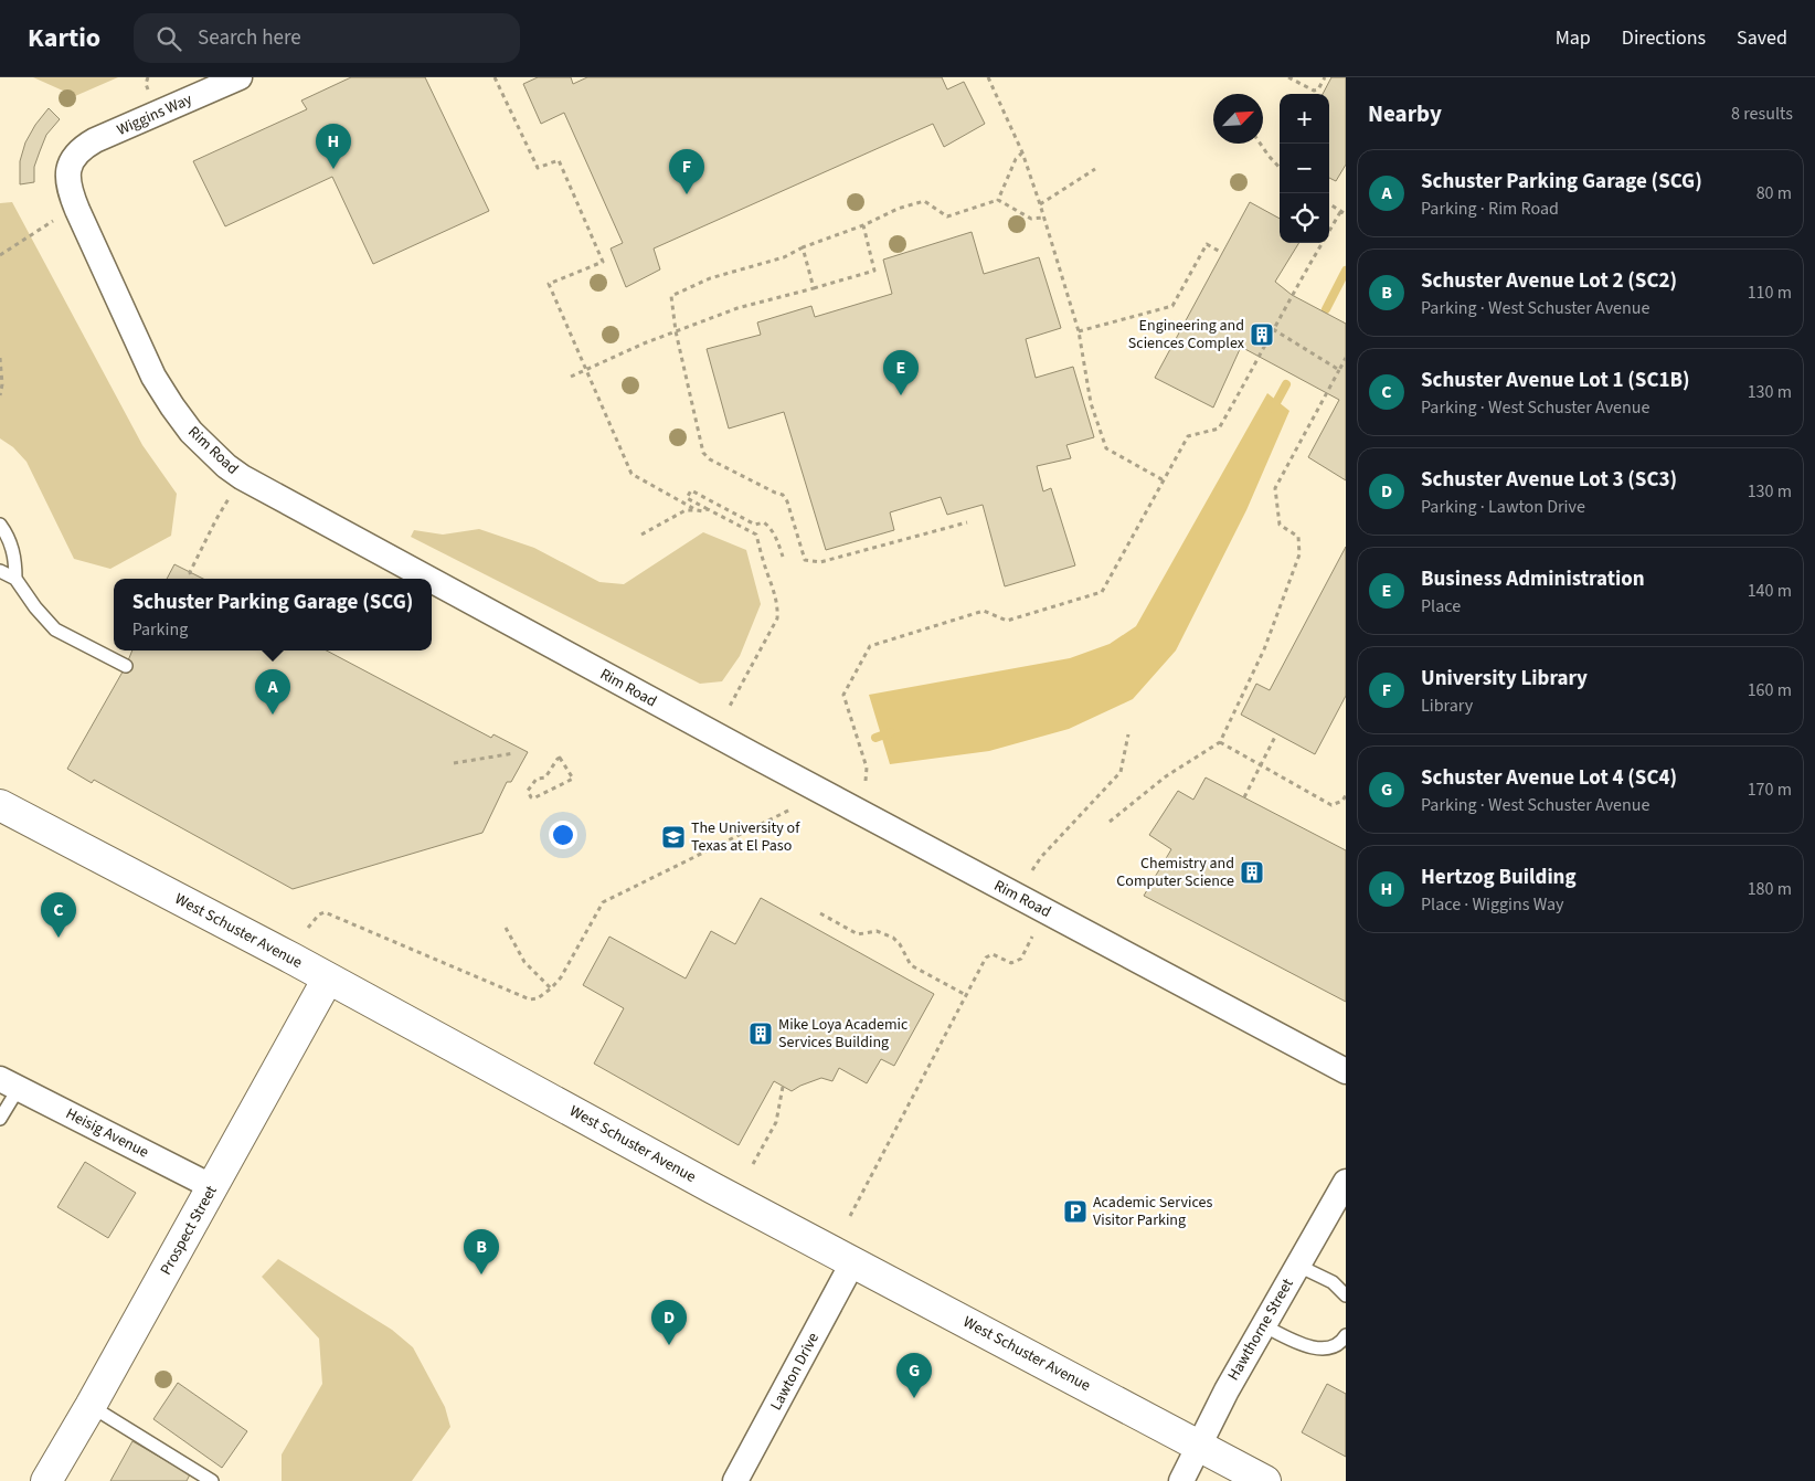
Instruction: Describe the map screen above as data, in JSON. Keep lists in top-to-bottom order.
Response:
{
  "streets": {
    "main road": ["West Schuster Avenue", "Prospect Street"],
    "street": [
      "Wiggins Way",
      "Rim Road",
      "Heisig Avenue",
      "Hawthorne Street",
      "Lawton Drive"
    ]
  },
  "crossings": [
    ["Wiggins Way", "Rim Road"],
    ["West Schuster Avenue", "Prospect Street"],
    ["West Schuster Avenue", "Hawthorne Street"],
    ["West Schuster Avenue", "Lawton Drive"],
    ["Heisig Avenue", "Prospect Street"]
  ],
  "places": {
    "building": ["Engineering and Sciences Complex", "Chemistry and Computer Science", "Mike Loya Academic Services Building"],
    "school or university": ["The University of Texas at El Paso"],
    "parking": ["Academic Services Visitor Parking"]
  },
  "north": "top right",
  "page": {
    "header": "Kartio",
    "search": "Search here",
    "nav": ["Map", "Directions", "Saved"],
    "heading": ["Nearby", "8 results"],
    "map_buttons": ["+", "−"],
    "pins": [
      "H",
      "F",
      "E",
      "A",
      "C",
      "B",
      "D",
      "G"
    ],
    "list": [
      {
        "mark": "A",
        "name": "Schuster Parking Garage (SCG)",
        "note": "Parking · Rim Road",
        "value": "80 m"
      },
      {
        "mark": "B",
        "name": "Schuster Avenue Lot 2 (SC2)",
        "note": "Parking · West Schuster Avenue",
        "value": "110 m"
      },
      {
        "mark": "C",
        "name": "Schuster Avenue Lot 1 (SC1B)",
        "note": "Parking · West Schuster Avenue",
        "value": "130 m"
      },
      {
        "mark": "D",
        "name": "Schuster Avenue Lot 3 (SC3)",
        "note": "Parking · Lawton Drive",
        "value": "130 m"
      },
      {
        "mark": "E",
        "name": "Business Administration",
        "note": "Place",
        "value": "140 m"
      },
      {
        "mark": "F",
        "name": "University Library",
        "note": "Library",
        "value": "160 m"
      },
      {
        "mark": "G",
        "name": "Schuster Avenue Lot 4 (SC4)",
        "note": "Parking · West Schuster Avenue",
        "value": "170 m"
      },
      {
        "mark": "H",
        "name": "Hertzog Building",
        "note": "Place · Wiggins Way",
        "value": "180 m"
      }
    ],
    "popup": ["Schuster Parking Garage (SCG)", "Parking"]
  }
}
